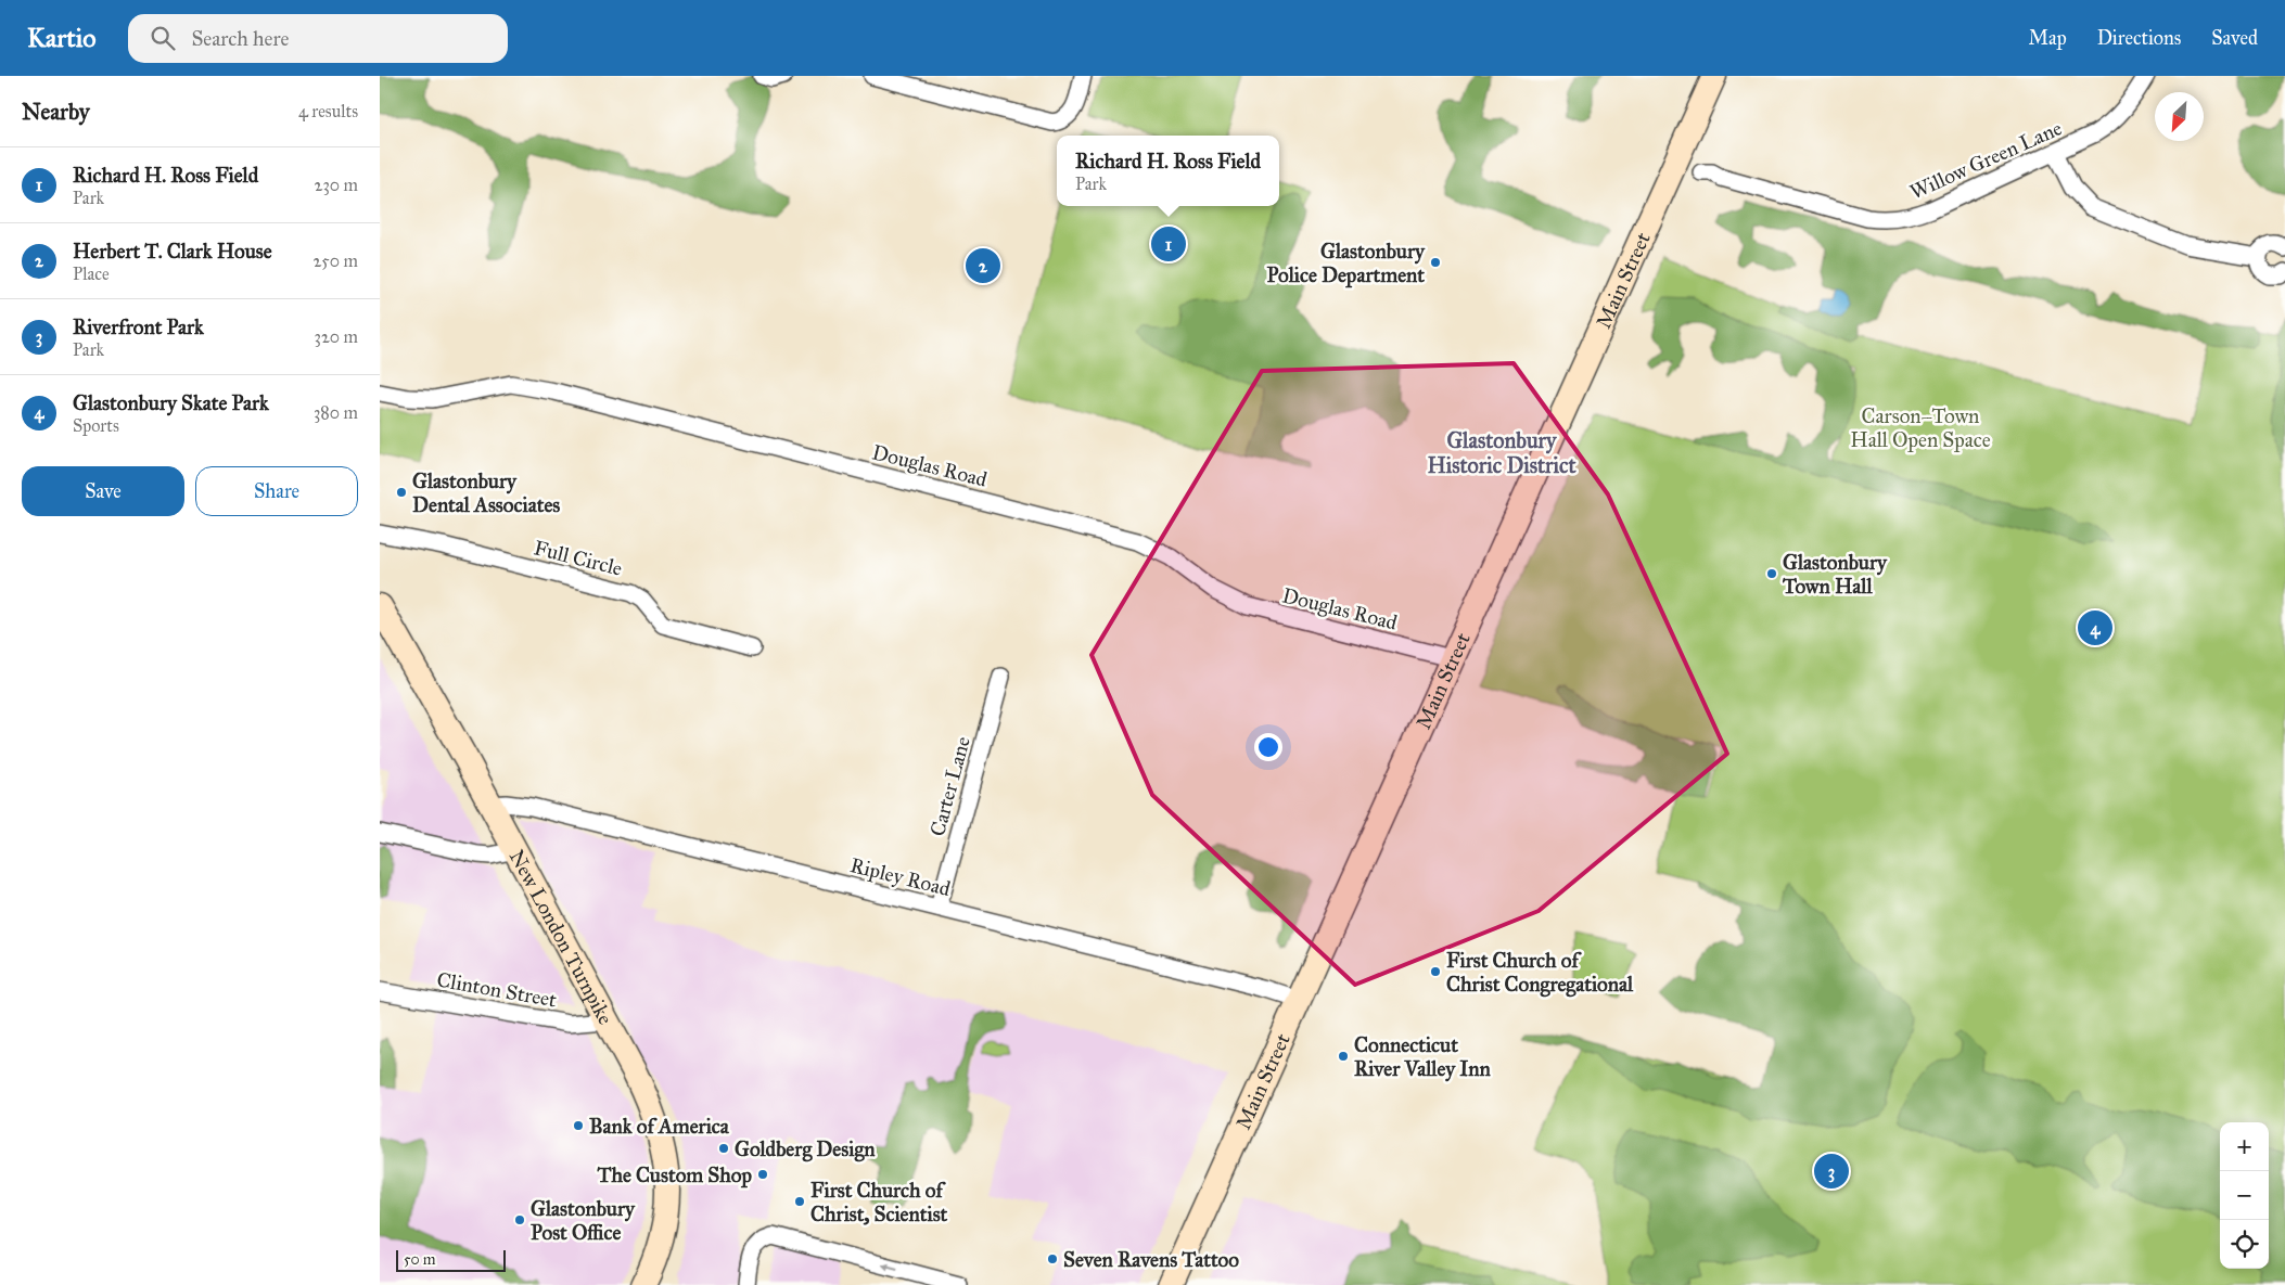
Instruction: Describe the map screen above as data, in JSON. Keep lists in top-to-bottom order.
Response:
{
  "streets": {
    "main road": ["Main Street", "New London Turnpike"],
    "street": [
      "Willow Green Lane",
      "Douglas Road",
      "Full Circle",
      "Carter Lane",
      "Ripley Road",
      "Clinton Street"
    ]
  },
  "crossings": [
    ["Willow Green Lane", "Main Street"],
    ["Main Street", "Douglas Road"],
    ["Main Street", "Ripley Road"],
    ["Carter Lane", "Ripley Road"],
    ["Ripley Road", "New London Turnpike"],
    ["New London Turnpike", "Clinton Street"]
  ],
  "districts": ["Glastonbury Historic District"],
  "parks": ["Carson–Town Hall Open Space"],
  "places": [
    "Glastonbury Police Department",
    "Glastonbury Dental Associates",
    "Glastonbury Town Hall",
    "First Church of Christ Congregational",
    "Connecticut River Valley Inn",
    "Bank of America",
    "Goldberg Design",
    "The Custom Shop",
    "First Church of Christ, Scientist",
    "Glastonbury Post Office",
    "Seven Ravens Tattoo"
  ],
  "scale_bar": "50 m",
  "north": "bottom left",
  "page": {
    "header": "Kartio",
    "search": "Search here",
    "nav": ["Map", "Directions", "Saved"],
    "heading": ["Nearby", "4 results"],
    "popup": ["Richard H. Ross Field", "Park"],
    "list": [
      {
        "mark": "1",
        "name": "Richard H. Ross Field",
        "note": "Park",
        "value": "230 m"
      },
      {
        "mark": "2",
        "name": "Herbert T. Clark House",
        "note": "Place",
        "value": "250 m"
      },
      {
        "mark": "3",
        "name": "Riverfront Park",
        "note": "Park",
        "value": "320 m"
      },
      {
        "mark": "4",
        "name": "Glastonbury Skate Park",
        "note": "Sports",
        "value": "380 m"
      }
    ],
    "pins": [
      "1",
      "2",
      "4",
      "3"
    ],
    "buttons": ["Save", "Share"],
    "map_buttons": ["+", "−"],
    "scale": "50 m"
  }
}
